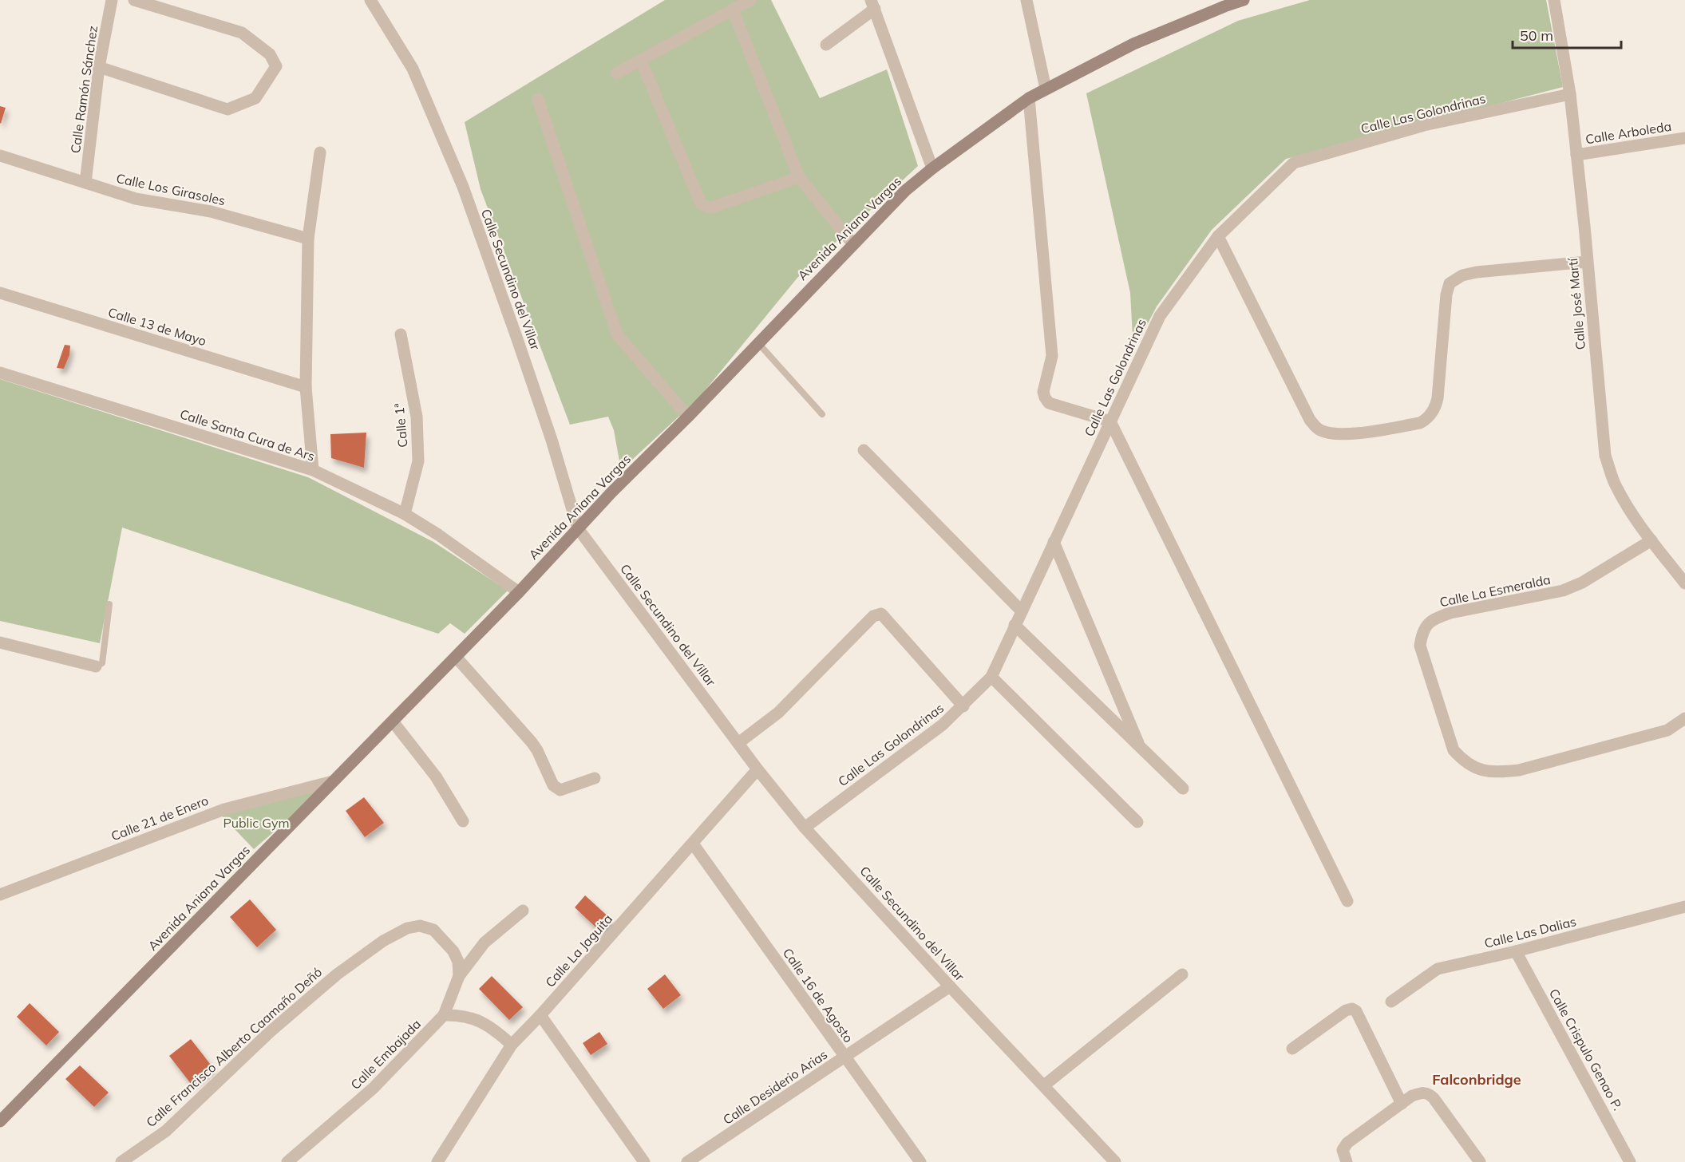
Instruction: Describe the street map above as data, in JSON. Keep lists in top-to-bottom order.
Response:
{
  "streets": {
    "main road": ["Avenida Aniana Vargas"],
    "street": [
      "Calle Ramón Sánchez",
      "Calle Las Golondrinas",
      "Calle Arboleda",
      "Calle Los Girasoles",
      "Calle Secundino del Villar",
      "Calle José Martí",
      "Calle 13 de Mayo",
      "Calle 1ª",
      "Calle Santa Cura de Ars",
      "Calle La Esmeralda",
      "Calle 21 de Enero",
      "Calle Las Dalias",
      "Calle La Jaguita",
      "Calle 16 de Agosto",
      "Calle Francisco Alberto Caamaño Deñó",
      "Calle Crispulo Genao P.",
      "Calle Embajada",
      "Calle Desiderio Arias"
    ]
  },
  "crossings": [
    ["Calle Ramón Sánchez", "Calle Los Girasoles"],
    ["Calle Las Golondrinas", "Calle Secundino del Villar"],
    ["Calle Las Golondrinas", "Calle José Martí"],
    ["Calle Arboleda", "Calle José Martí"],
    ["Avenida Aniana Vargas", "Calle Secundino del Villar"],
    ["Avenida Aniana Vargas", "Calle Santa Cura de Ars"],
    ["Avenida Aniana Vargas", "Calle 21 de Enero"],
    ["Calle Secundino del Villar", "Calle La Jaguita"],
    ["Calle Secundino del Villar", "Calle Desiderio Arias"],
    ["Calle José Martí", "Calle La Esmeralda"],
    ["Calle 1ª", "Calle Santa Cura de Ars"],
    ["Calle Las Dalias", "Calle Crispulo Genao P."],
    ["Calle La Jaguita", "Calle 16 de Agosto"],
    ["Calle 16 de Agosto", "Calle Desiderio Arias"]
  ],
  "districts": ["Falconbridge"],
  "parks": ["Public Gym"],
  "scale_bar": "50 m"
}
